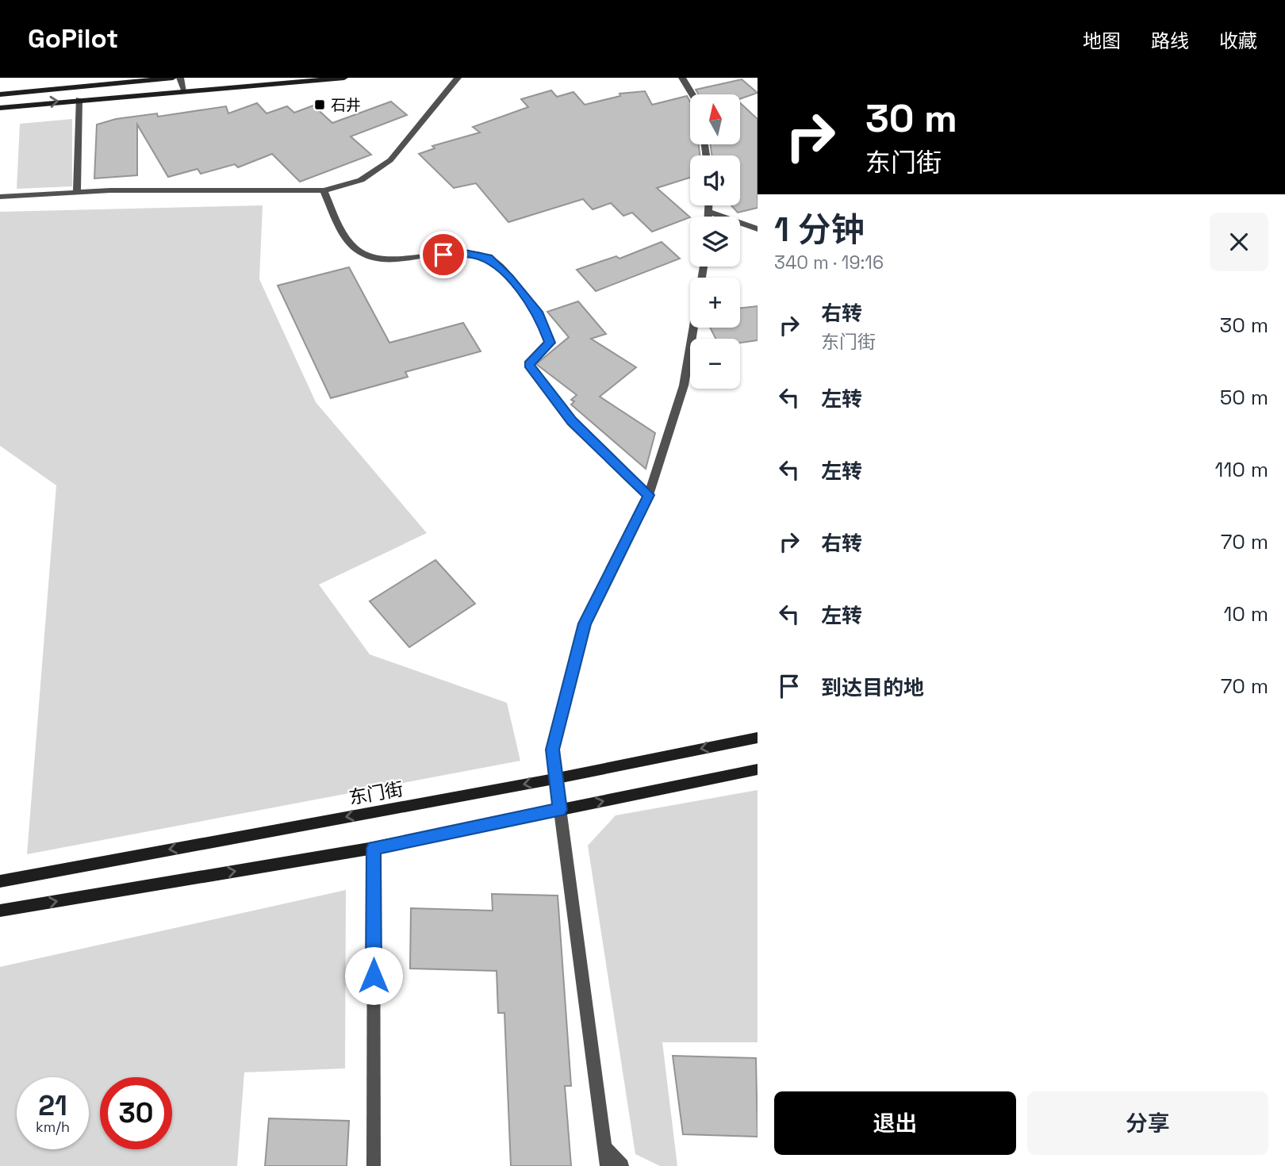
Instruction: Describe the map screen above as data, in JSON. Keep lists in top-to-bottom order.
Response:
{
  "streets": {
    "street": ["东门街"]
  },
  "places": {
    "transit": ["石井"]
  },
  "north": "top",
  "page": {
    "header": "GoPilot",
    "nav": ["地图", "路线", "收藏"],
    "turn": ["30 m", "东门街"],
    "map_buttons": ["+", "−"],
    "heading": ["1 分钟", "340 m · 19:16"],
    "list": [
      {
        "name": "右转",
        "note": "东门街",
        "value": "30 m"
      },
      {
        "name": "左转",
        "value": "50 m"
      },
      {
        "name": "左转",
        "value": "110 m"
      },
      {
        "name": "右转",
        "value": "70 m"
      },
      {
        "name": "左转",
        "value": "10 m"
      },
      {
        "name": "到达目的地",
        "value": "70 m"
      }
    ],
    "speed": "21 km/h",
    "limit": "30",
    "buttons": ["退出", "分享"]
  }
}
